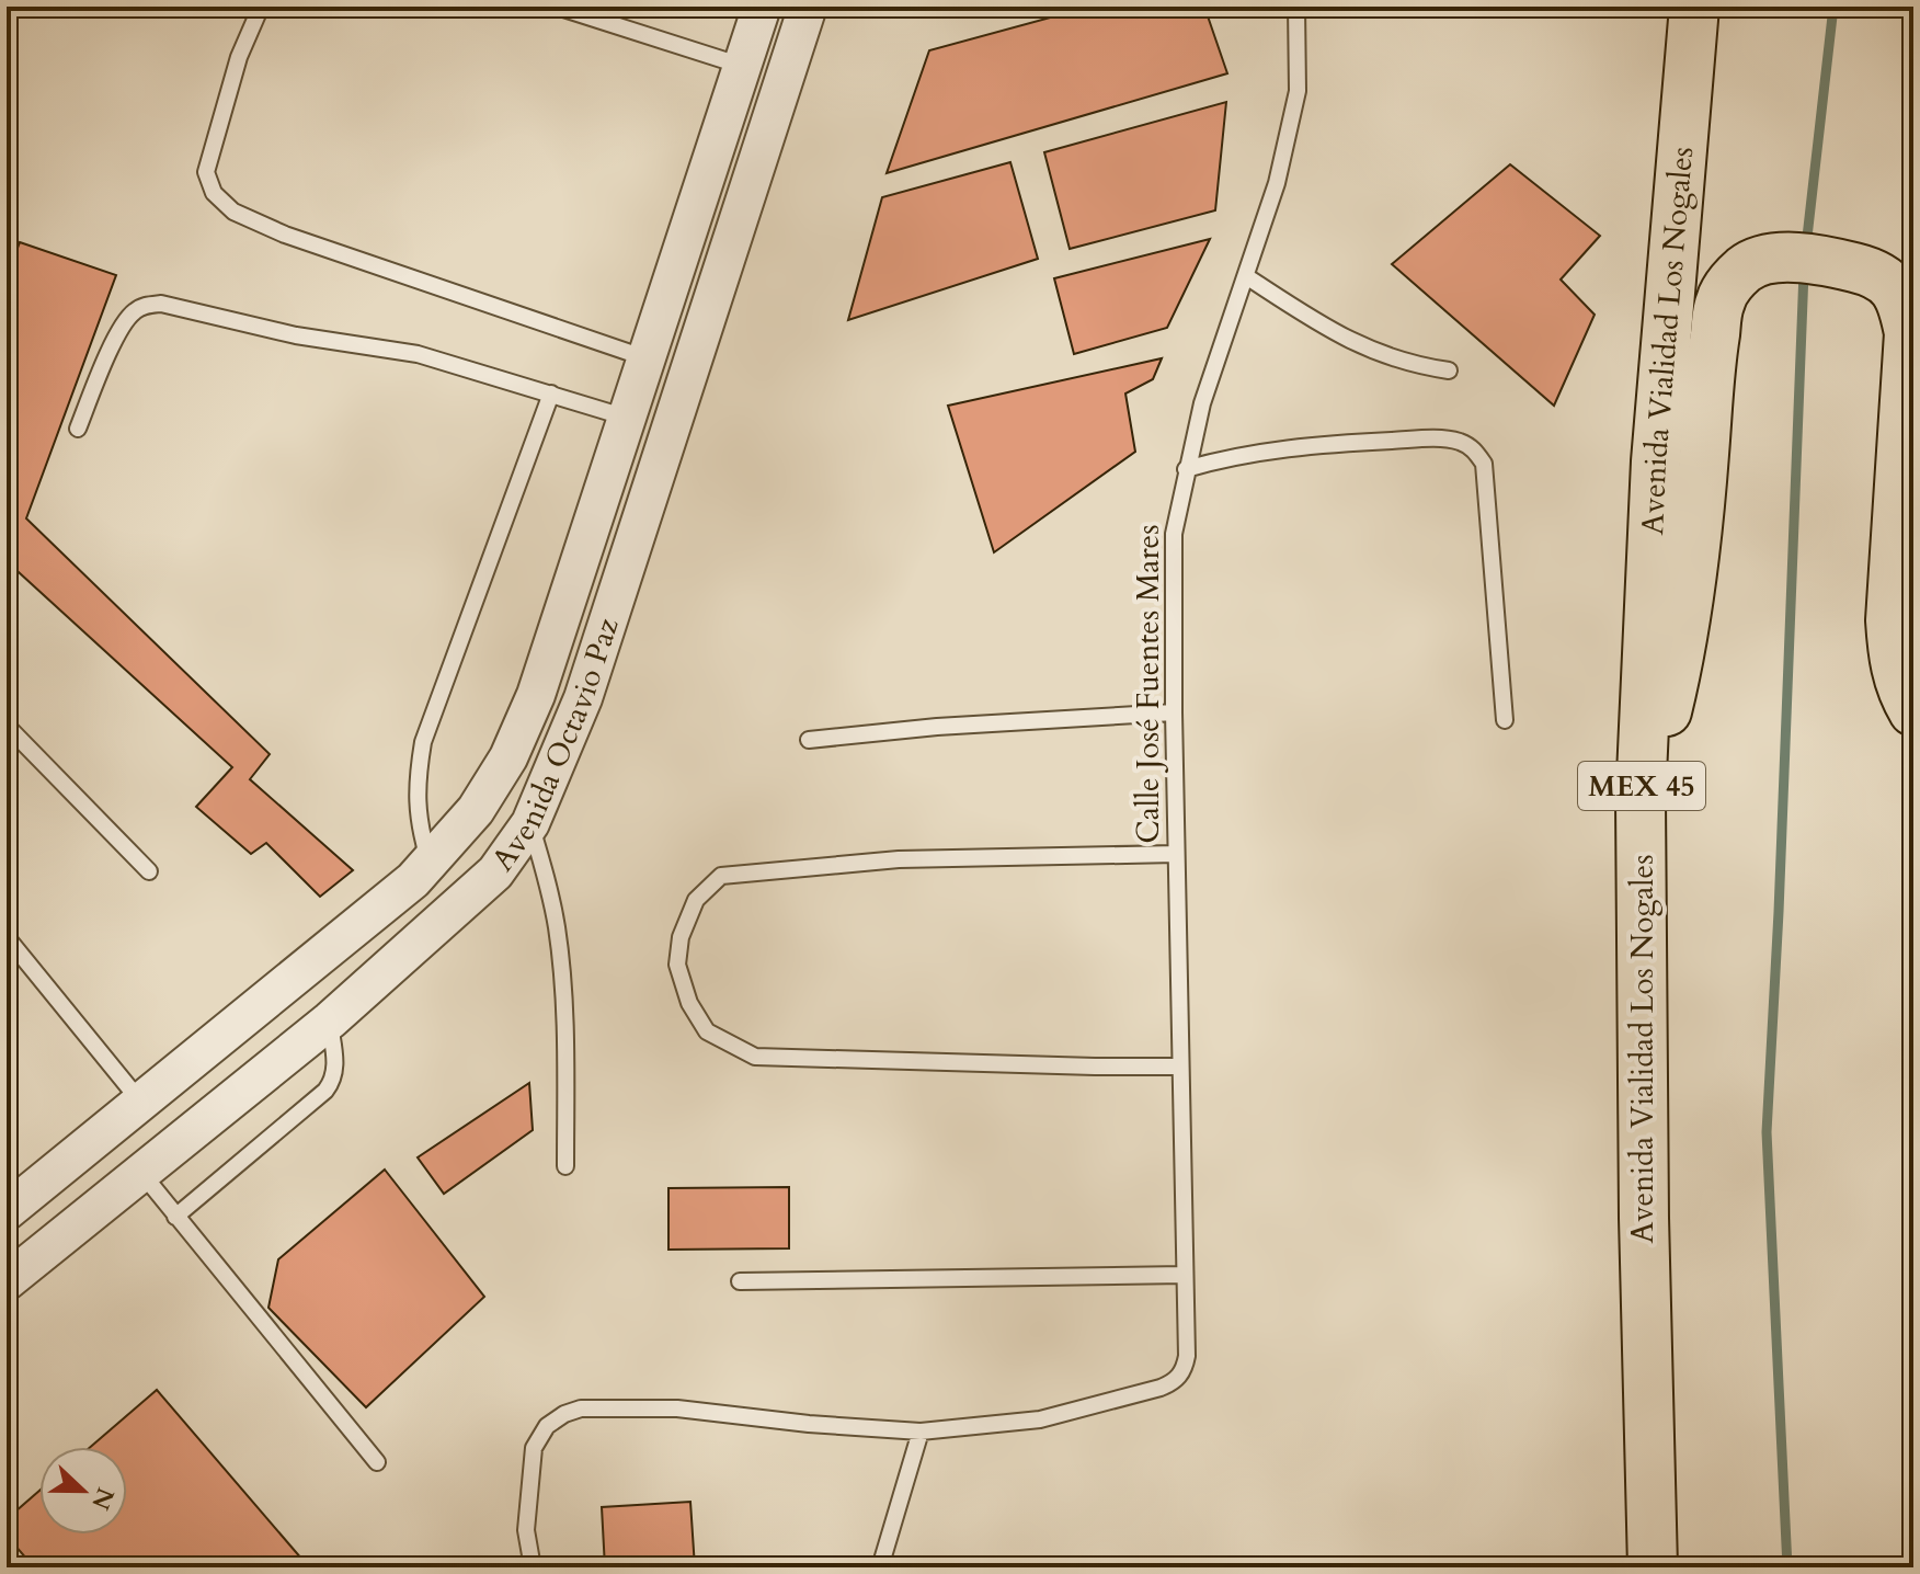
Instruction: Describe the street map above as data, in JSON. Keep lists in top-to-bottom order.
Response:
{
  "streets": {
    "highway": ["Avenida Vialidad Los Nogales", "MEX 45"],
    "street": ["Avenida Octavio Paz"],
    "lane": ["Calle José Fuentes Mares"]
  },
  "north": "right"
}
